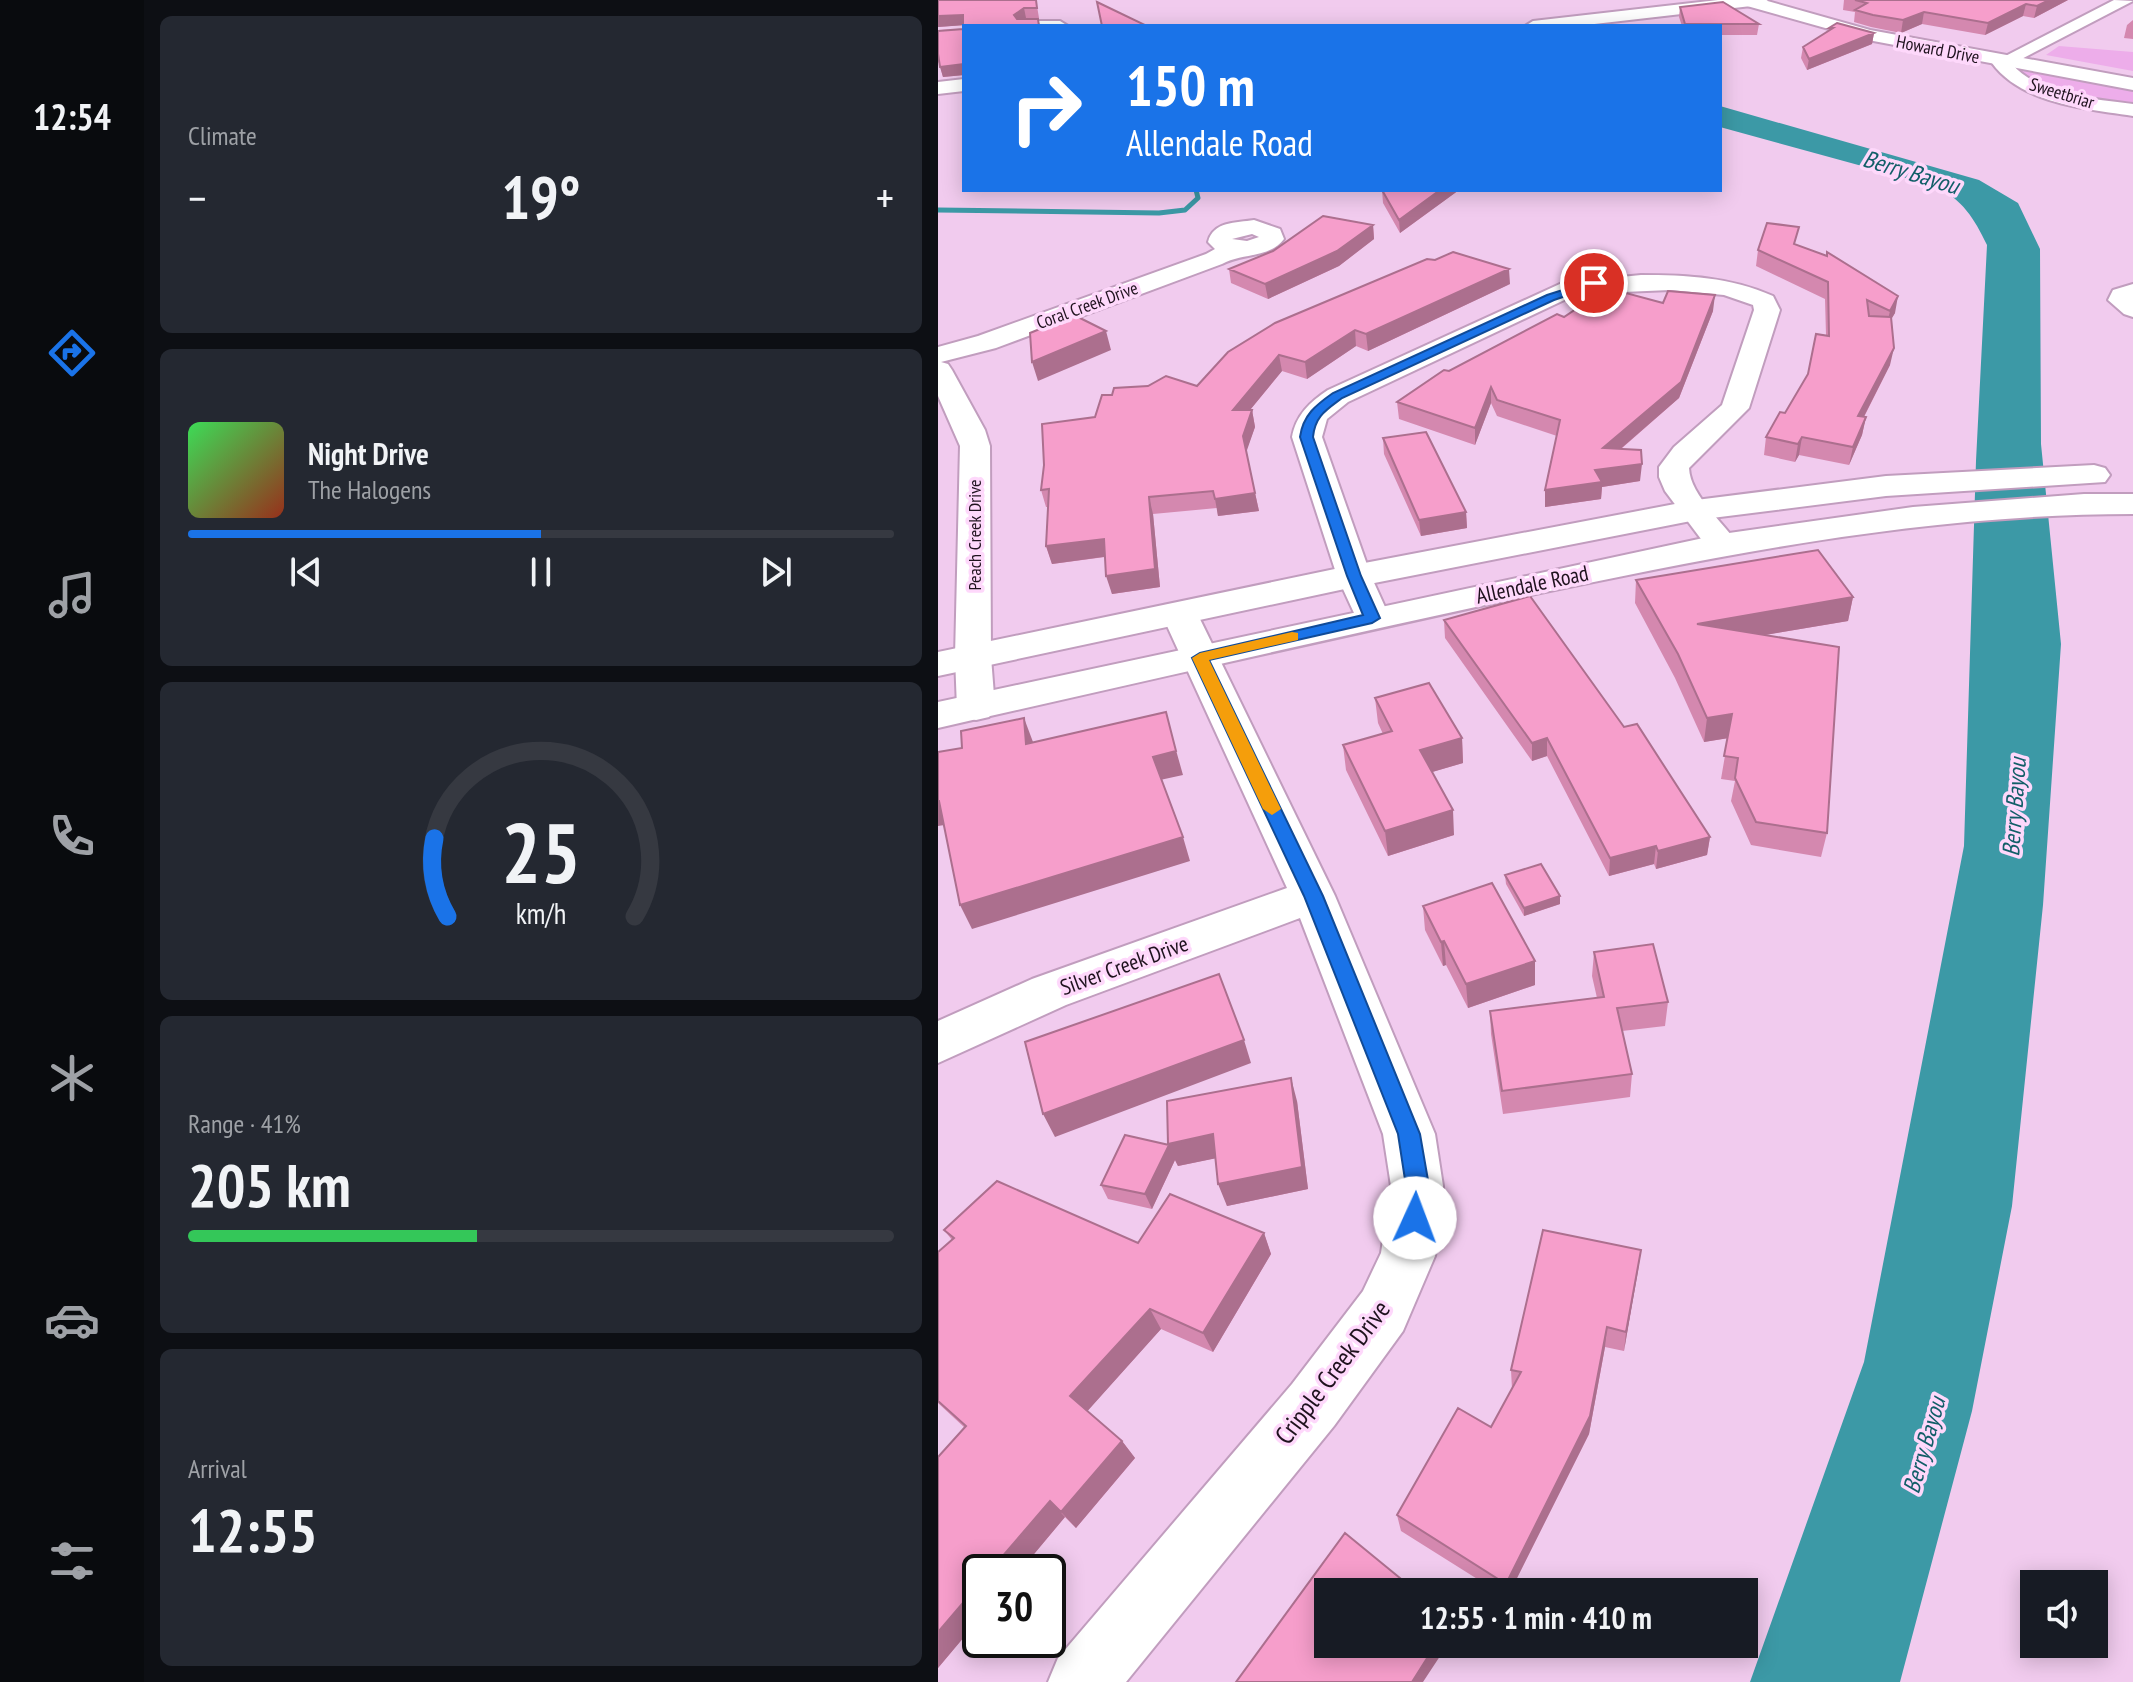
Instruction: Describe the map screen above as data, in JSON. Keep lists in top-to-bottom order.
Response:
{
  "streets": {
    "main road": ["Howard Drive", "Allendale Road"],
    "street": [
      "Sweetbriar",
      "Coral Creek Drive",
      "Peach Creek Drive",
      "Silver Creek Drive",
      "Cripple Creek Drive"
    ]
  },
  "crossings": [
    ["Howard Drive", "Sweetbriar"],
    ["Peach Creek Drive", "Allendale Road"],
    ["Allendale Road", "Cripple Creek Drive"],
    ["Silver Creek Drive", "Cripple Creek Drive"]
  ],
  "water": ["Berry Bayou"],
  "page": {
    "tabs": "12:54",
    "tile": [
      "Climate",
      ["Range · 41%", "205 km"],
      ["Arrival", "12:55"]
    ],
    "turn": ["150 m", "Allendale Road"],
    "heat": ["−", "19°", "+"],
    "song": ["Night Drive", "The Halogens"],
    "limit": "30",
    "trip": "12:55 · 1 min · 410 m",
    "gauge": ["25", "km/h"]
  }
}
